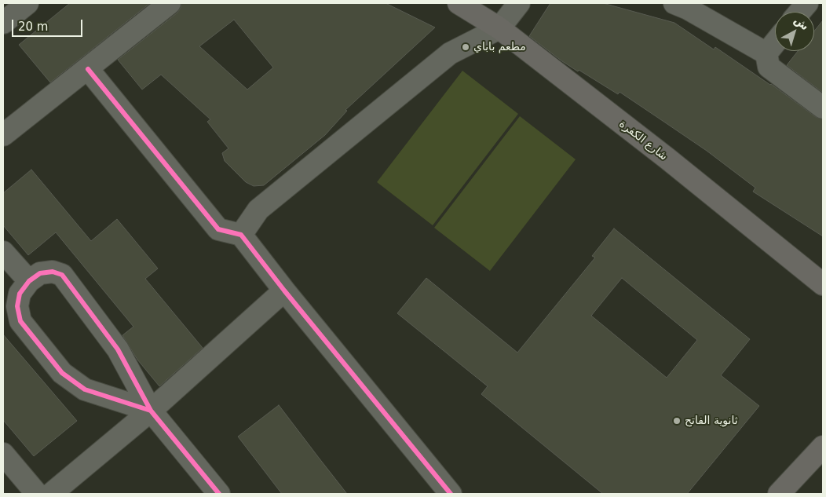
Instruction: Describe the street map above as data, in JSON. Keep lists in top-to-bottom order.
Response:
{
  "streets": {
    "street": ["شارع الكفرة"]
  },
  "places": ["مطعم باباي", "ثانوية الفاتح"],
  "scale_bar": "20 m",
  "north": "top right"
}
